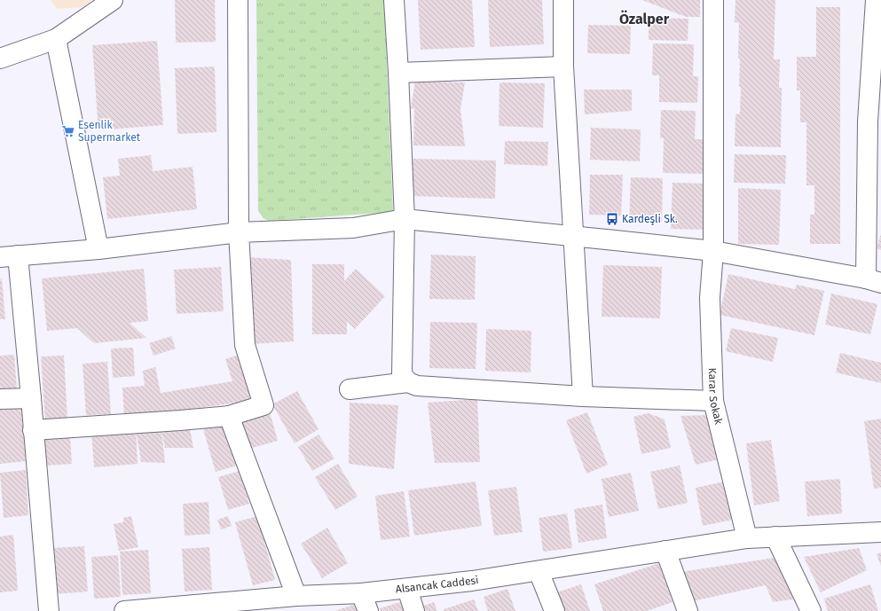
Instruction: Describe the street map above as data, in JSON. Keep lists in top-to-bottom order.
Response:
{
  "streets": {
    "street": ["Karar Sokak", "Alsancak Caddesi"]
  },
  "crossings": [
    ["Karar Sokak", "Alsancak Caddesi"]
  ],
  "districts": ["Özalper"],
  "places": {
    "supermarket": ["Esenlik Supermarket"],
    "bus stop": ["Kardeşli Sk."]
  }
}
